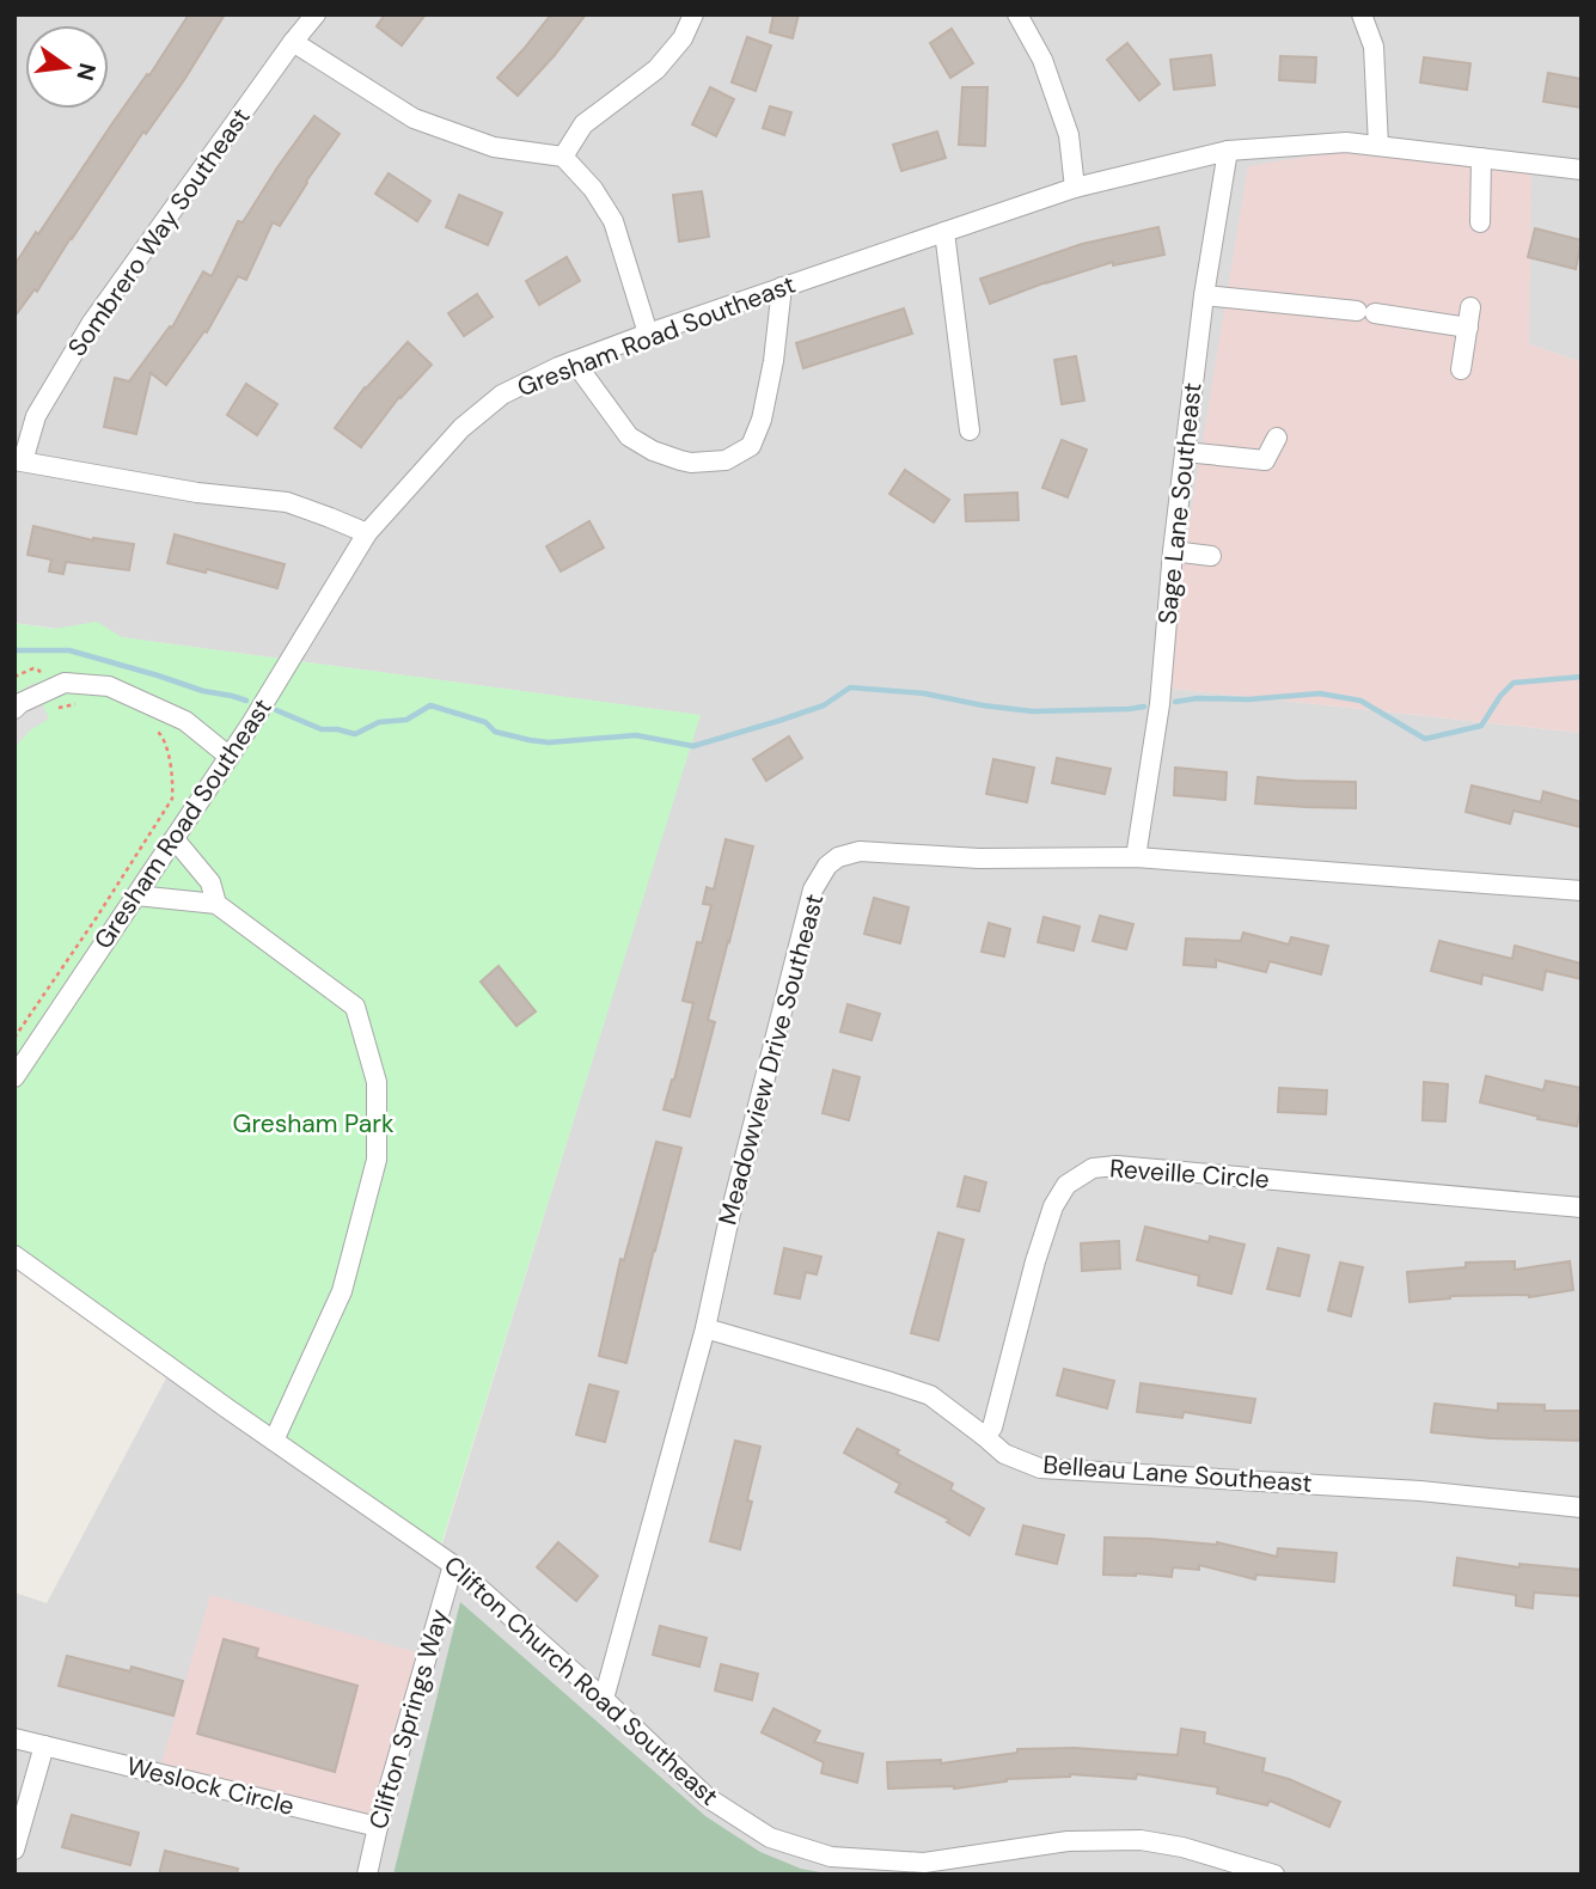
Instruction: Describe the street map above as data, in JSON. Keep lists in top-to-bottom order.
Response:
{
  "streets": {
    "street": [
      "Sombrero Way Southeast",
      "Gresham Road Southeast",
      "Sage Lane Southeast",
      "Meadowview Drive Southeast",
      "Reveille Circle",
      "Belleau Lane Southeast",
      "Clifton Church Road Southeast",
      "Clifton Springs Way",
      "Weslock Circle"
    ]
  },
  "crossings": [
    ["Gresham Road Southeast", "Sage Lane Southeast"],
    ["Sage Lane Southeast", "Meadowview Drive Southeast"],
    ["Meadowview Drive Southeast", "Belleau Lane Southeast"],
    ["Meadowview Drive Southeast", "Clifton Church Road Southeast"],
    ["Reveille Circle", "Belleau Lane Southeast"],
    ["Clifton Church Road Southeast", "Clifton Springs Way"],
    ["Clifton Springs Way", "Weslock Circle"]
  ],
  "parks": ["Gresham Park"],
  "north": "right"
}
